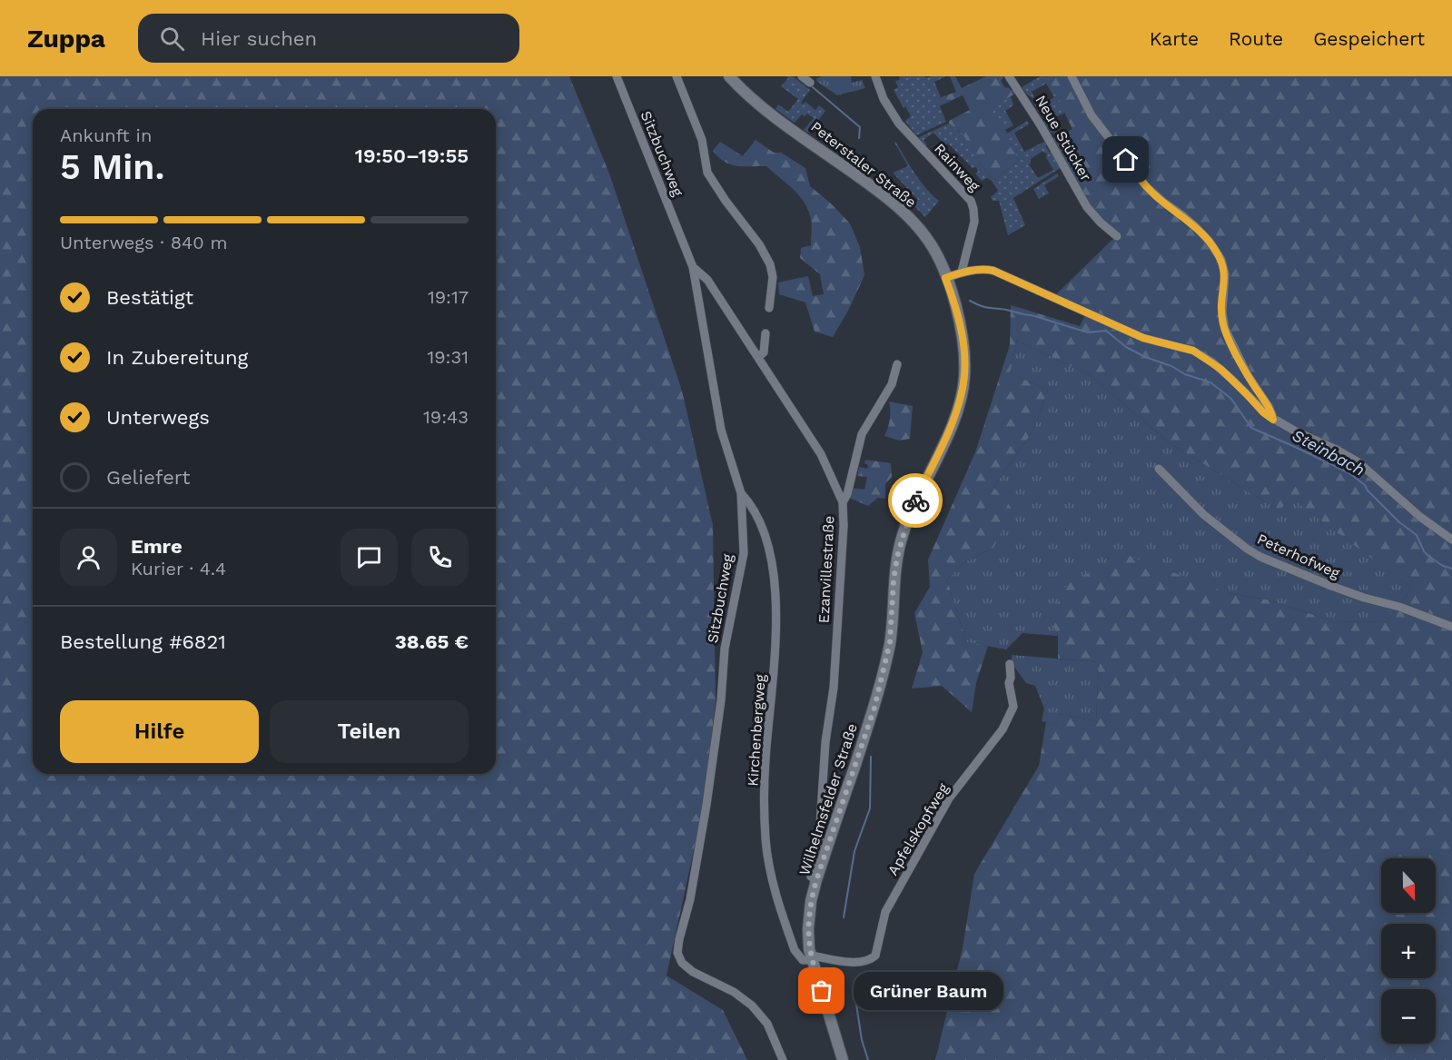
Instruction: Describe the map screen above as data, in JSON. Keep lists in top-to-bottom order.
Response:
{
  "streets": {
    "main road": ["Peterstaler Straße", "Wilhelmsfelder Straße"],
    "street": [
      "Neue Stücker",
      "Sitzbuchweg",
      "Rainweg",
      "Peterhofweg",
      "Ezanvillestraße",
      "Kirchenbergweg",
      "Apfelskopfweg"
    ]
  },
  "crossings": [
    ["Sitzbuchweg", "Ezanvillestraße"],
    ["Sitzbuchweg", "Kirchenbergweg"],
    ["Peterstaler Straße", "Wilhelmsfelder Straße"],
    ["Ezanvillestraße", "Wilhelmsfelder Straße"],
    ["Kirchenbergweg", "Wilhelmsfelder Straße"],
    ["Kirchenbergweg", "Apfelskopfweg"],
    ["Wilhelmsfelder Straße", "Apfelskopfweg"]
  ],
  "water": ["Steinbach"],
  "places": ["Grüner Baum"],
  "north": "bottom",
  "page": {
    "header": "Zuppa",
    "search": "Hier suchen",
    "nav": ["Karte", "Route", "Gespeichert"],
    "heading": ["5 Min.", "Ankunft in", "19:50–19:55"],
    "panel": [
      "Emre",
      "Kurier · 4.4",
      "Bestellung #6821",
      "38.65 €"
    ],
    "bar": "Unterwegs · 840 m",
    "list": [
      ["Bestätigt", "19:17"],
      ["In Zubereitung", "19:31"],
      ["Unterwegs", "19:43"],
      "Geliefert"
    ],
    "buttons": ["Hilfe", "Teilen"],
    "map_buttons": ["+", "−"],
    "bubble": "Grüner Baum"
  }
}
